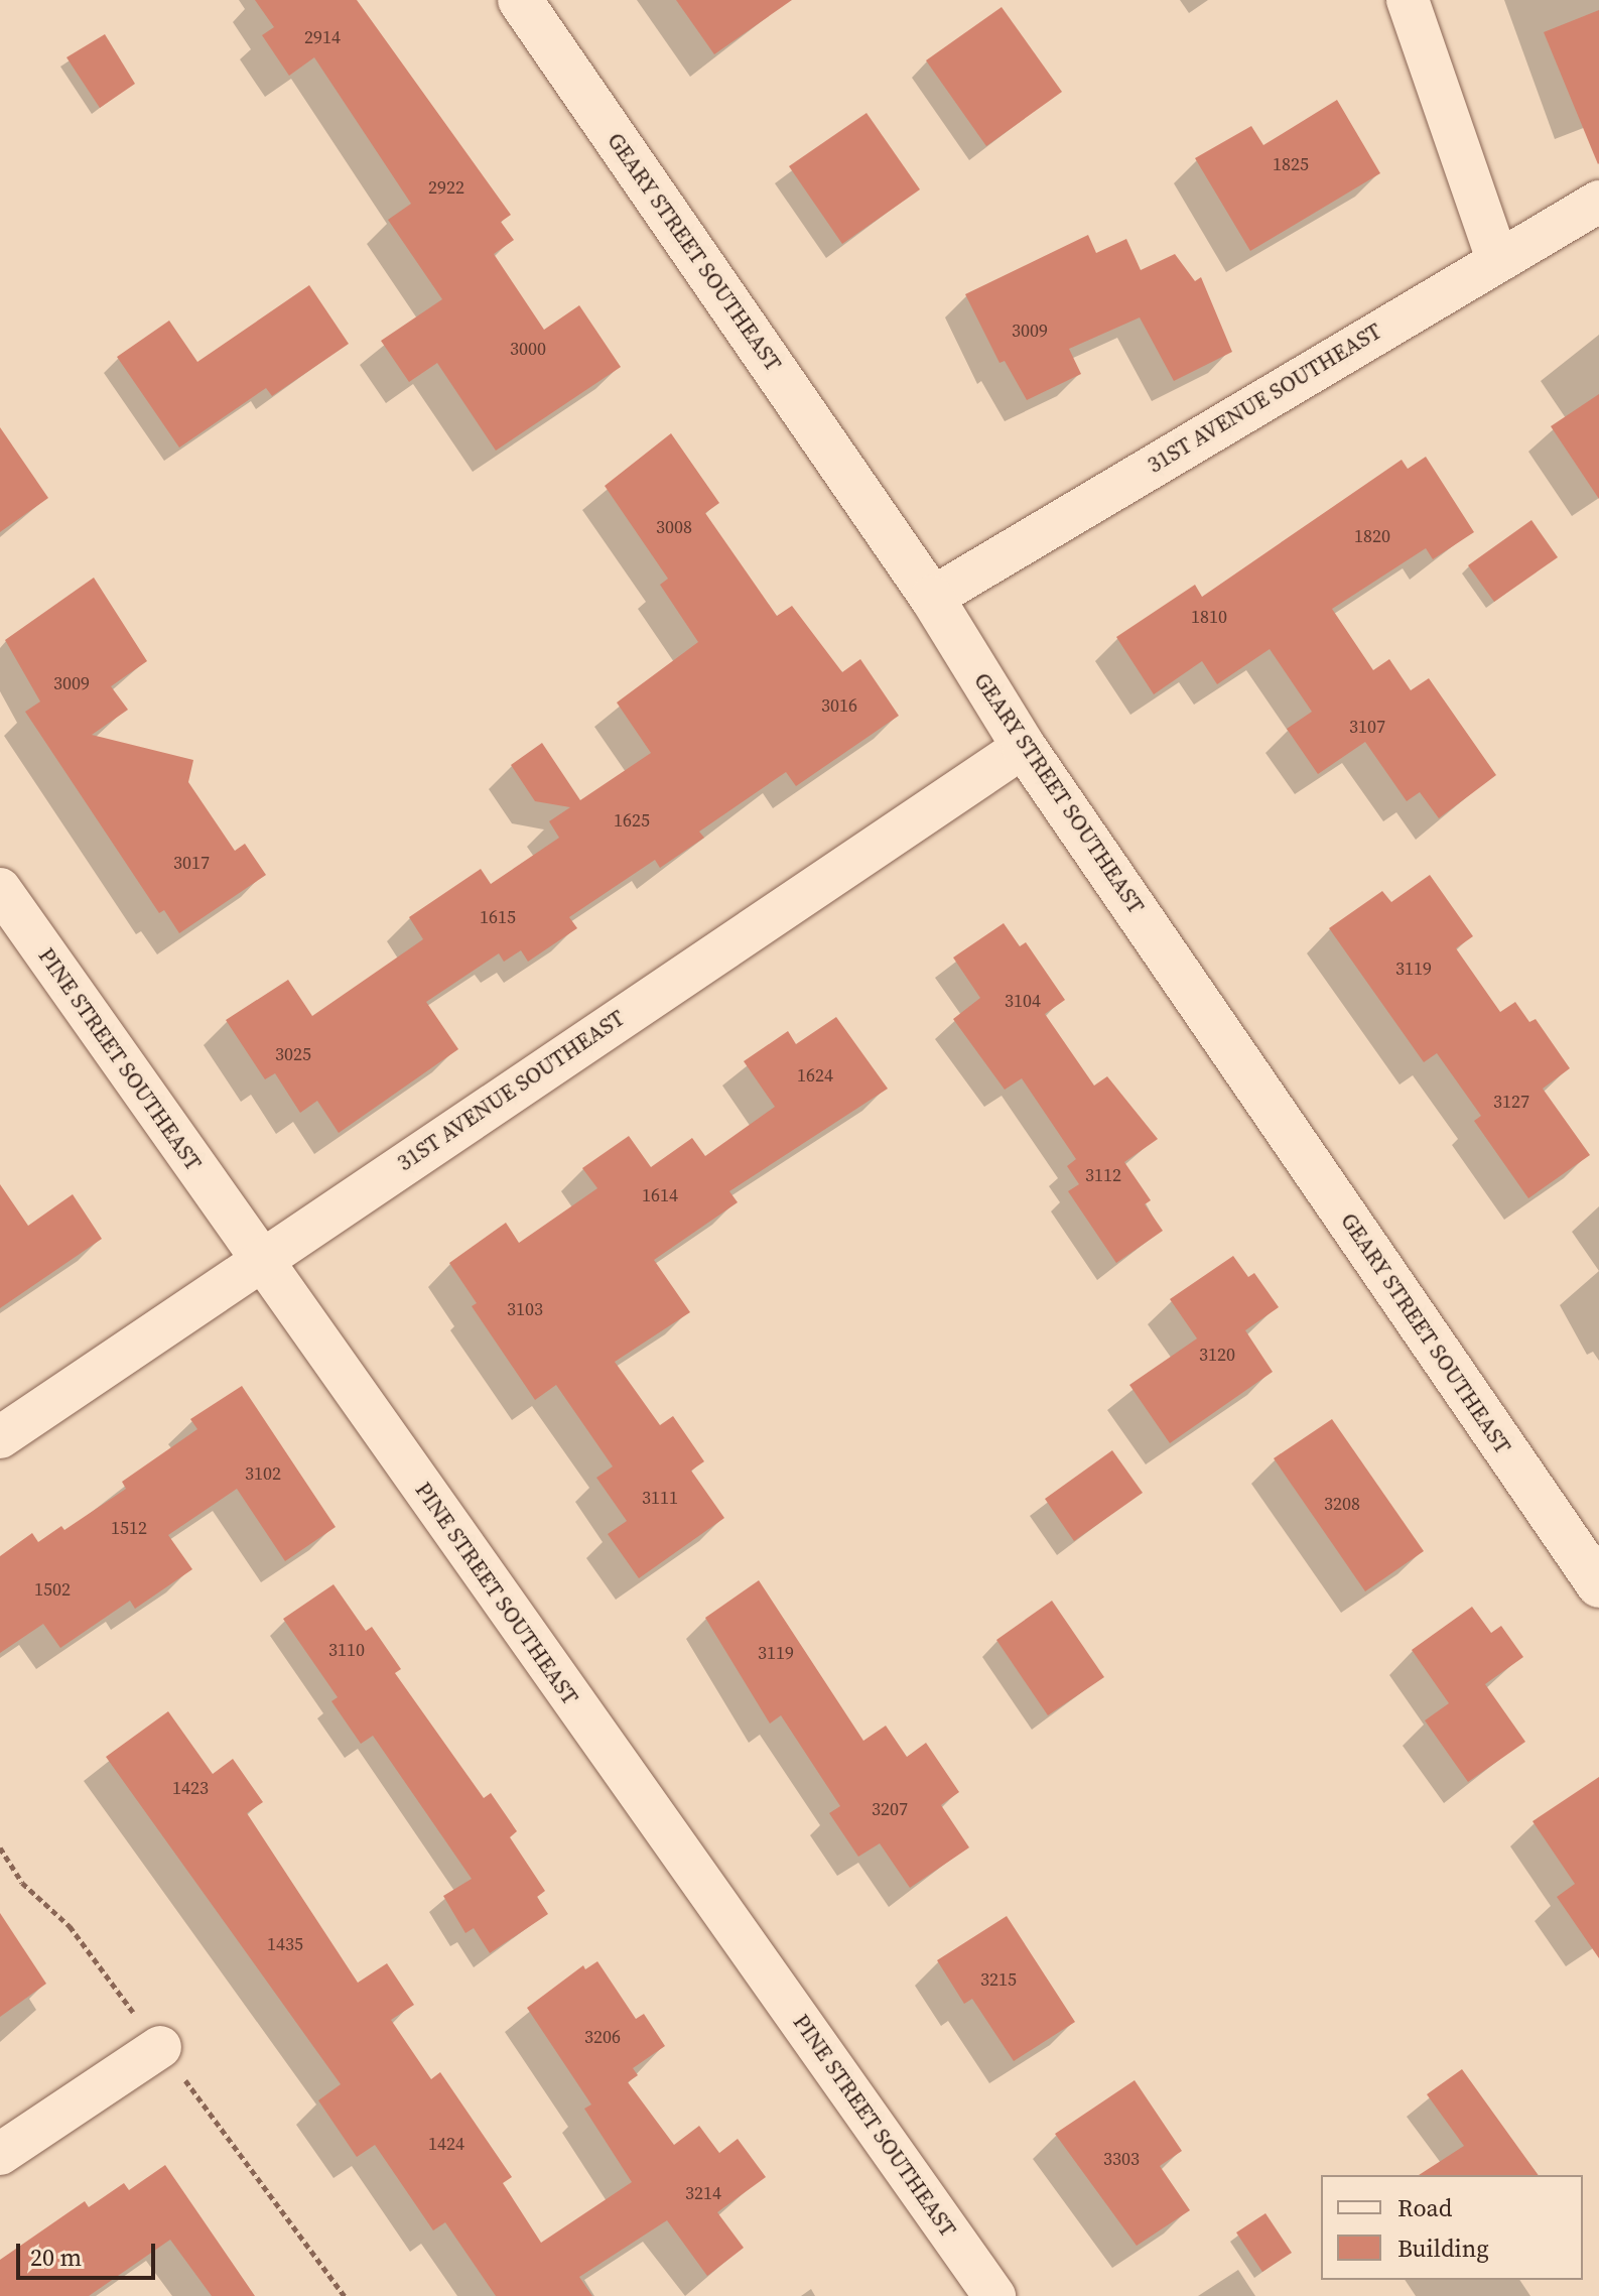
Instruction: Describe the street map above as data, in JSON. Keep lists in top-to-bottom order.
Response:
{
  "streets": {
    "main road": ["GEARY STREET SOUTHEAST"],
    "street": ["31ST AVENUE SOUTHEAST", "PINE STREET SOUTHEAST"]
  },
  "crossings": [
    ["GEARY STREET SOUTHEAST", "31ST AVENUE SOUTHEAST"],
    ["31ST AVENUE SOUTHEAST", "PINE STREET SOUTHEAST"]
  ],
  "house_numbers": [
    "2914",
    "1825",
    "2922",
    "3009",
    "3000",
    "3008",
    "1820",
    "1810",
    "3009",
    "3016",
    "3107",
    "1625",
    "3017",
    "1615",
    "3119",
    "3104",
    "3025",
    "1624",
    "3127",
    "3112",
    "1614",
    "3103",
    "3120",
    "3102",
    "3111",
    "3208",
    "1512",
    "1502",
    "3110",
    "3119",
    "1423",
    "3207",
    "1435",
    "3215",
    "3206",
    "1424",
    "3303",
    "3214"
  ],
  "legend": ["Road", "Building"],
  "scale_bar": "20 m"
}
